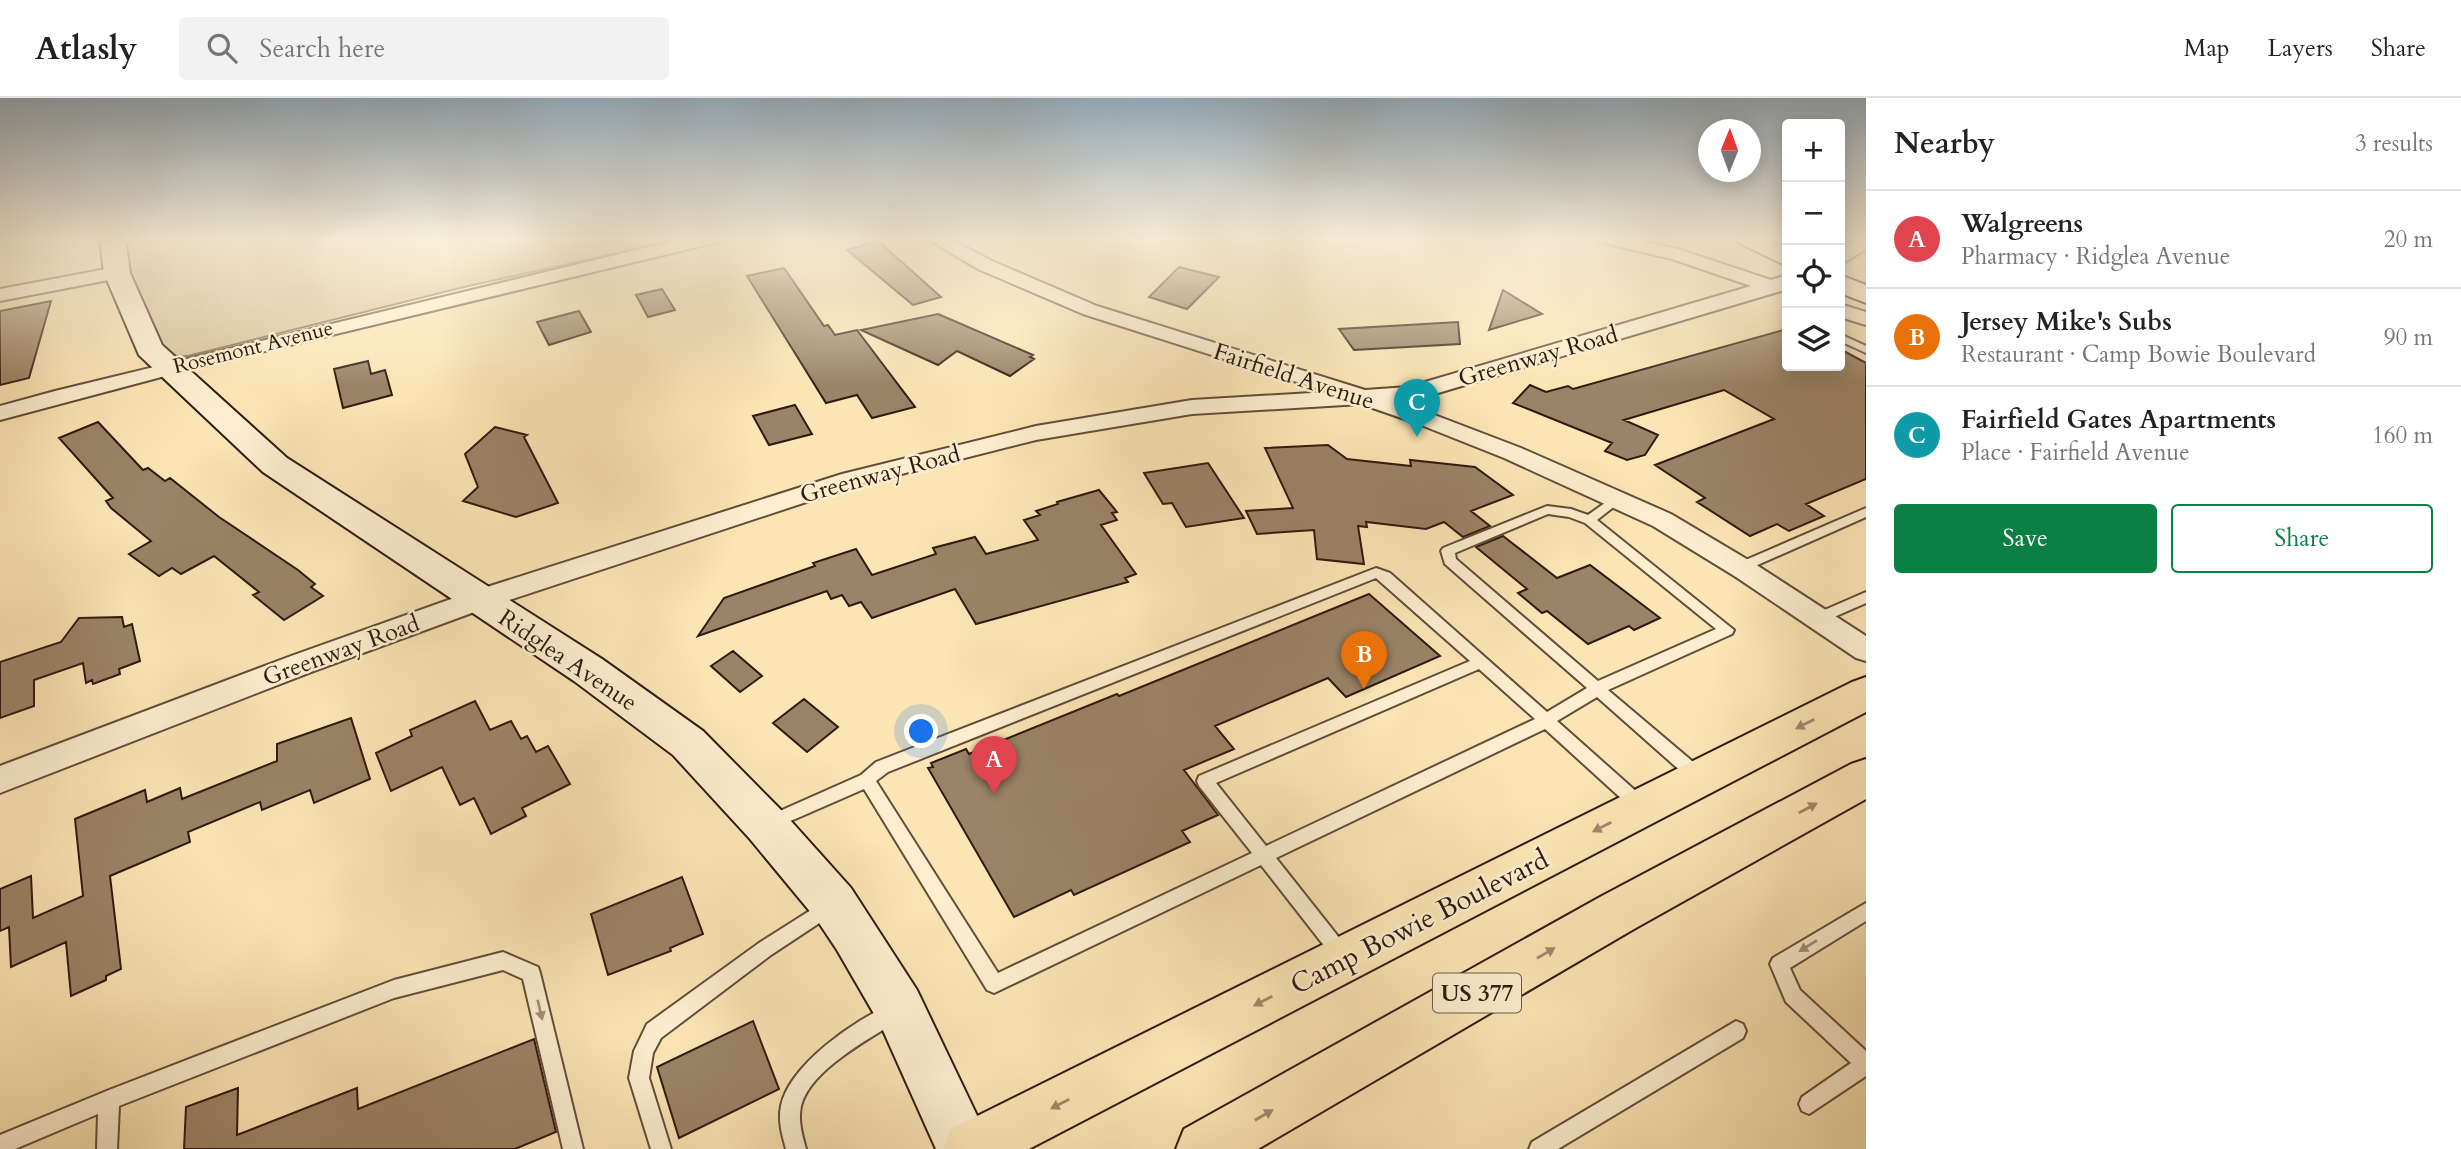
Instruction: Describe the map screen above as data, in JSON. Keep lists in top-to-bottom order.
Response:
{
  "streets": {
    "main road": ["Camp Bowie Boulevard", "US 377"],
    "street": [
      "Rosemont Avenue",
      "Greenway Road",
      "Fairfield Avenue",
      "Ridglea Avenue"
    ]
  },
  "crossings": [
    ["Rosemont Avenue", "Ridglea Avenue"],
    ["Greenway Road", "Fairfield Avenue"],
    ["Greenway Road", "Ridglea Avenue"]
  ],
  "north": "top",
  "page": {
    "header": "Atlasly",
    "search": "Search here",
    "nav": ["Map", "Layers", "Share"],
    "heading": ["Nearby", "3 results"],
    "map_buttons": ["+", "−"],
    "list": [
      {
        "mark": "A",
        "name": "Walgreens",
        "note": "Pharmacy · Ridglea Avenue",
        "value": "20 m"
      },
      {
        "mark": "B",
        "name": "Jersey Mike's Subs",
        "note": "Restaurant · Camp Bowie Boulevard",
        "value": "90 m"
      },
      {
        "mark": "C",
        "name": "Fairfield Gates Apartments",
        "note": "Place · Fairfield Avenue",
        "value": "160 m"
      }
    ],
    "pins": ["C", "B", "A"],
    "buttons": ["Save", "Share"]
  }
}
